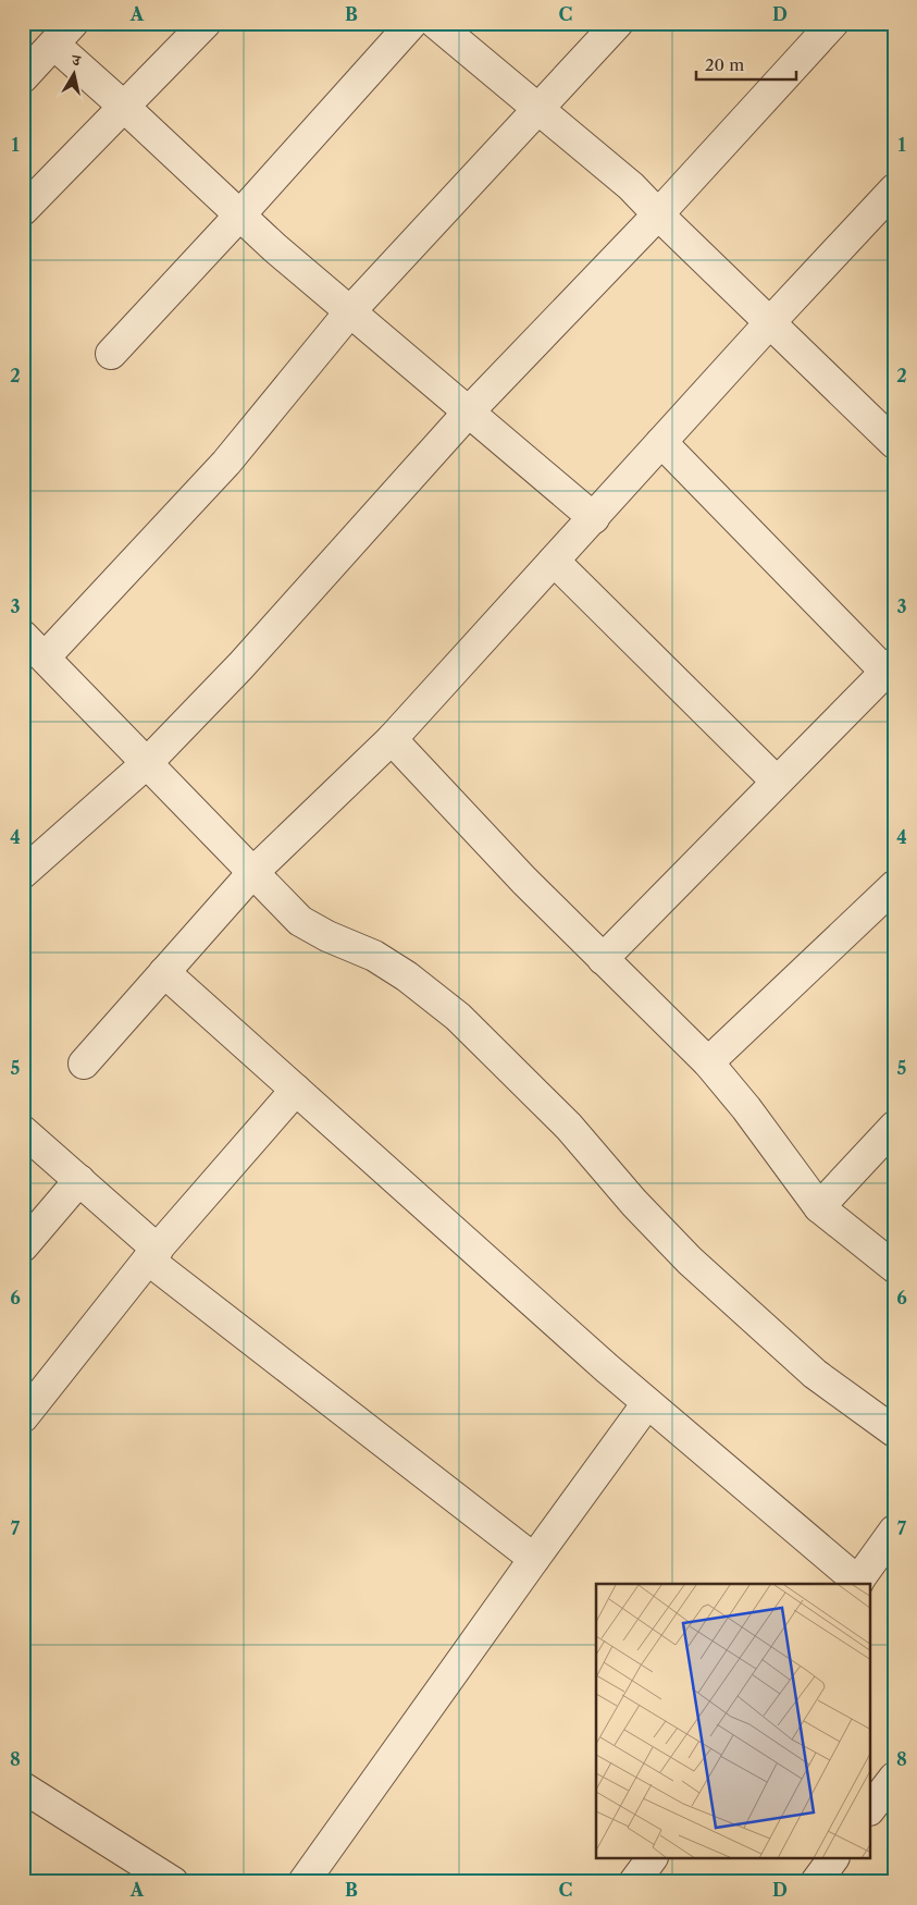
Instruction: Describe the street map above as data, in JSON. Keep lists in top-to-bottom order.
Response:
{
  "scale_bar": "20 m",
  "north": "top",
  "grid": {
    "columns": [
      "A",
      "B",
      "C",
      "D"
    ],
    "rows": [
      "1",
      "2",
      "3",
      "4",
      "5",
      "6",
      "7",
      "8"
    ]
  }
}
